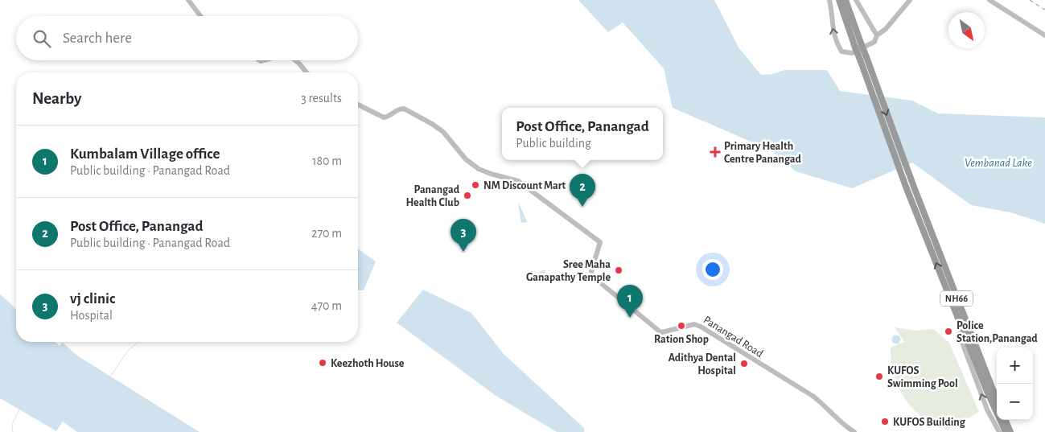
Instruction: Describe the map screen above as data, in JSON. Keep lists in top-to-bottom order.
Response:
{
  "streets": {
    "highway": ["NH66"],
    "main road": ["Panangad Road"]
  },
  "water": ["Vembanad Lake"],
  "places": {
    "health": ["Primary Health Centre Panangad"],
    "other": [
      "NM Discount Mart",
      "Panangad Health Club",
      "Sree Maha Ganapathy Temple",
      "Ration Shop",
      "Police Station,Panangad",
      "Keezhoth House",
      "Adithya Dental Hospital",
      "KUFOS Swimming Pool",
      "KUFOS Building"
    ]
  },
  "north": "bottom right",
  "page": {
    "search": "Search here",
    "heading": ["Nearby", "3 results"],
    "popup": ["Post Office, Panangad", "Public building"],
    "list": [
      {
        "mark": "1",
        "name": "Kumbalam Village office",
        "note": "Public building · Panangad Road",
        "value": "180 m"
      },
      {
        "mark": "2",
        "name": "Post Office, Panangad",
        "note": "Public building · Panangad Road",
        "value": "270 m"
      },
      {
        "mark": "3",
        "name": "vj clinic",
        "note": "Hospital",
        "value": "470 m"
      }
    ],
    "pins": ["2", "3", "1"],
    "map_buttons": ["+", "−"]
  }
}
